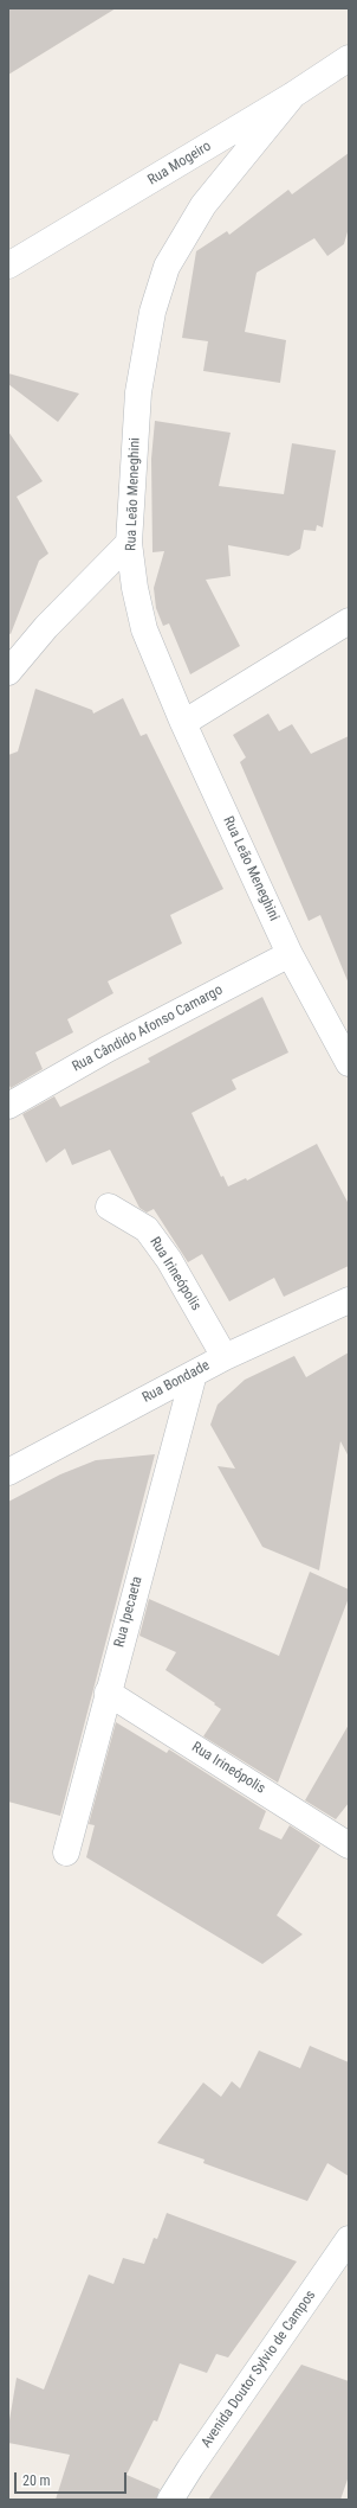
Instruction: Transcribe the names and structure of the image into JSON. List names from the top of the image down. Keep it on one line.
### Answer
{"streets":{"street":["Rua Mogeiro","Rua Leão Meneghini","Rua Cândido Afonso Camargo","Rua Irineópolis","Rua Bondade","Rua Ipecaeta","Avenida Doutor Sylvio de Campos"]},"crossings":[["Rua Mogeiro","Rua Leão Meneghini"],["Rua Leão Meneghini","Rua Cândido Afonso Camargo"],["Rua Irineópolis","Rua Bondade"],["Rua Irineópolis","Rua Ipecaeta"],["Rua Bondade","Rua Ipecaeta"]],"scale_bar":"20 m"}
